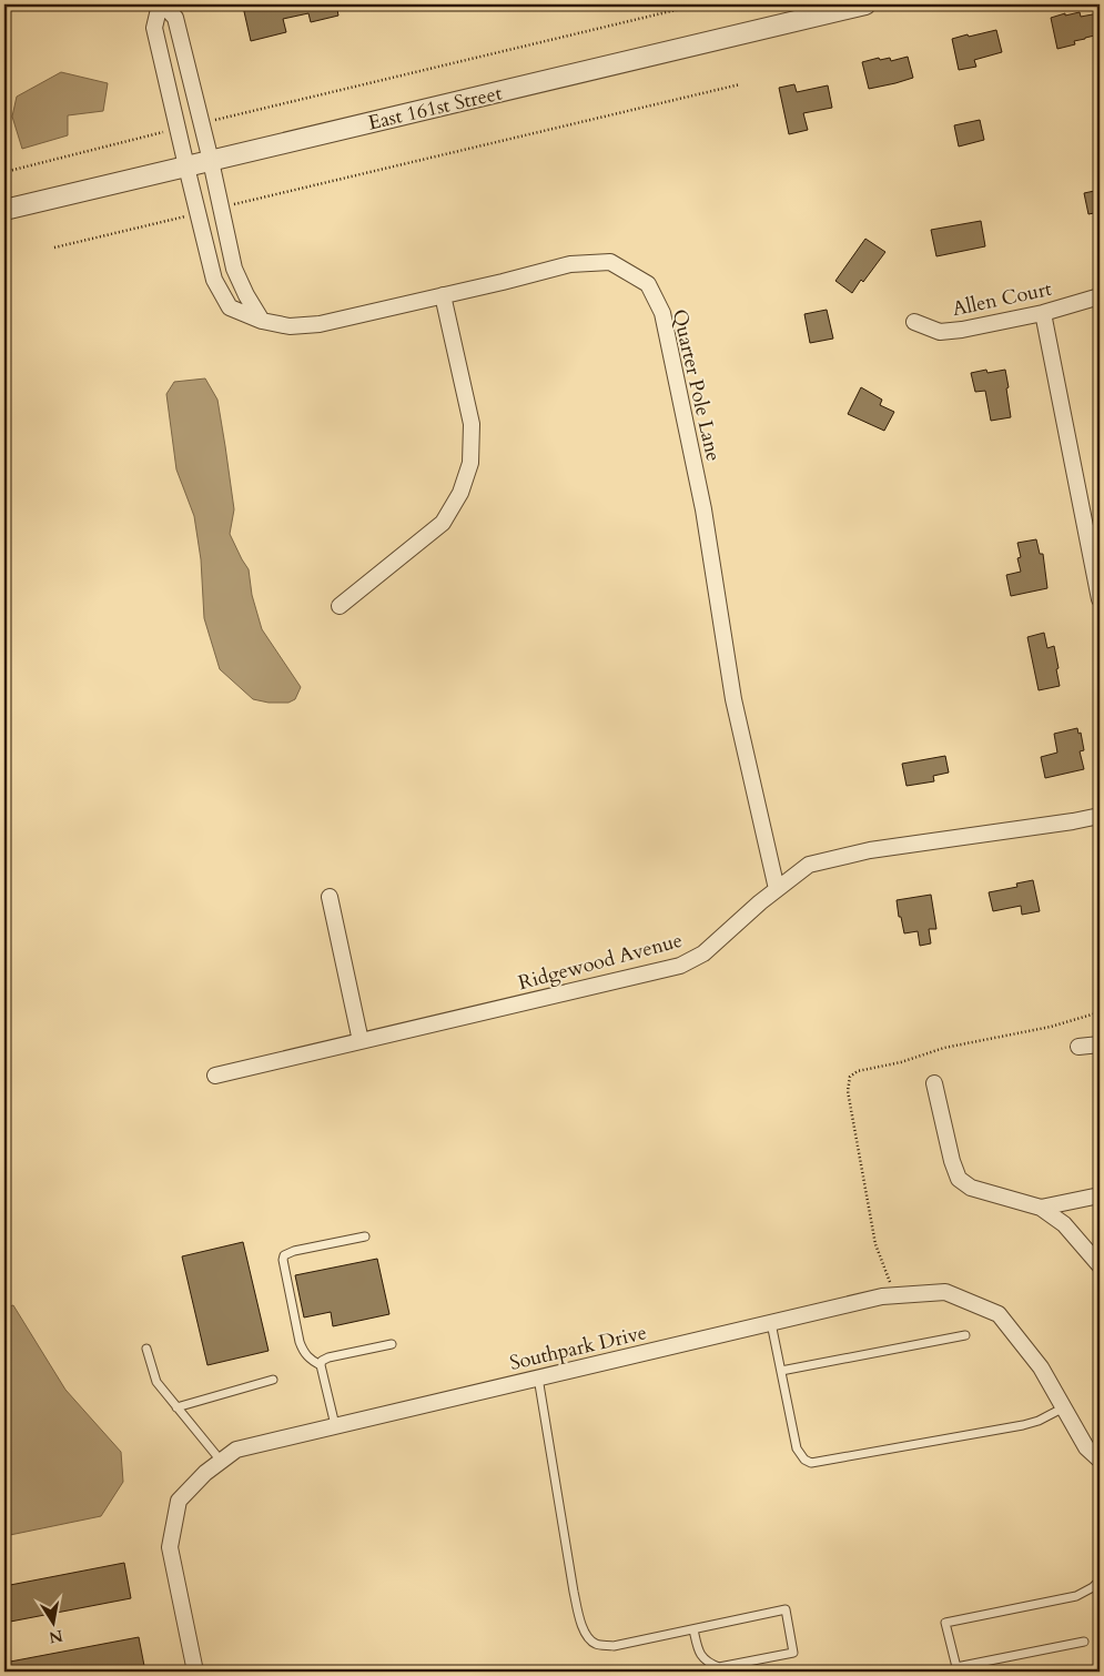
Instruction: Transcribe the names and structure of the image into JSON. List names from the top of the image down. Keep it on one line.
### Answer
{"streets":{"street":["East 161st Street","Allen Court","Quarter Pole Lane","Ridgewood Avenue","Southpark Drive"]},"crossings":[["East 161st Street","Quarter Pole Lane"],["Quarter Pole Lane","Ridgewood Avenue"]],"north":"bottom"}
